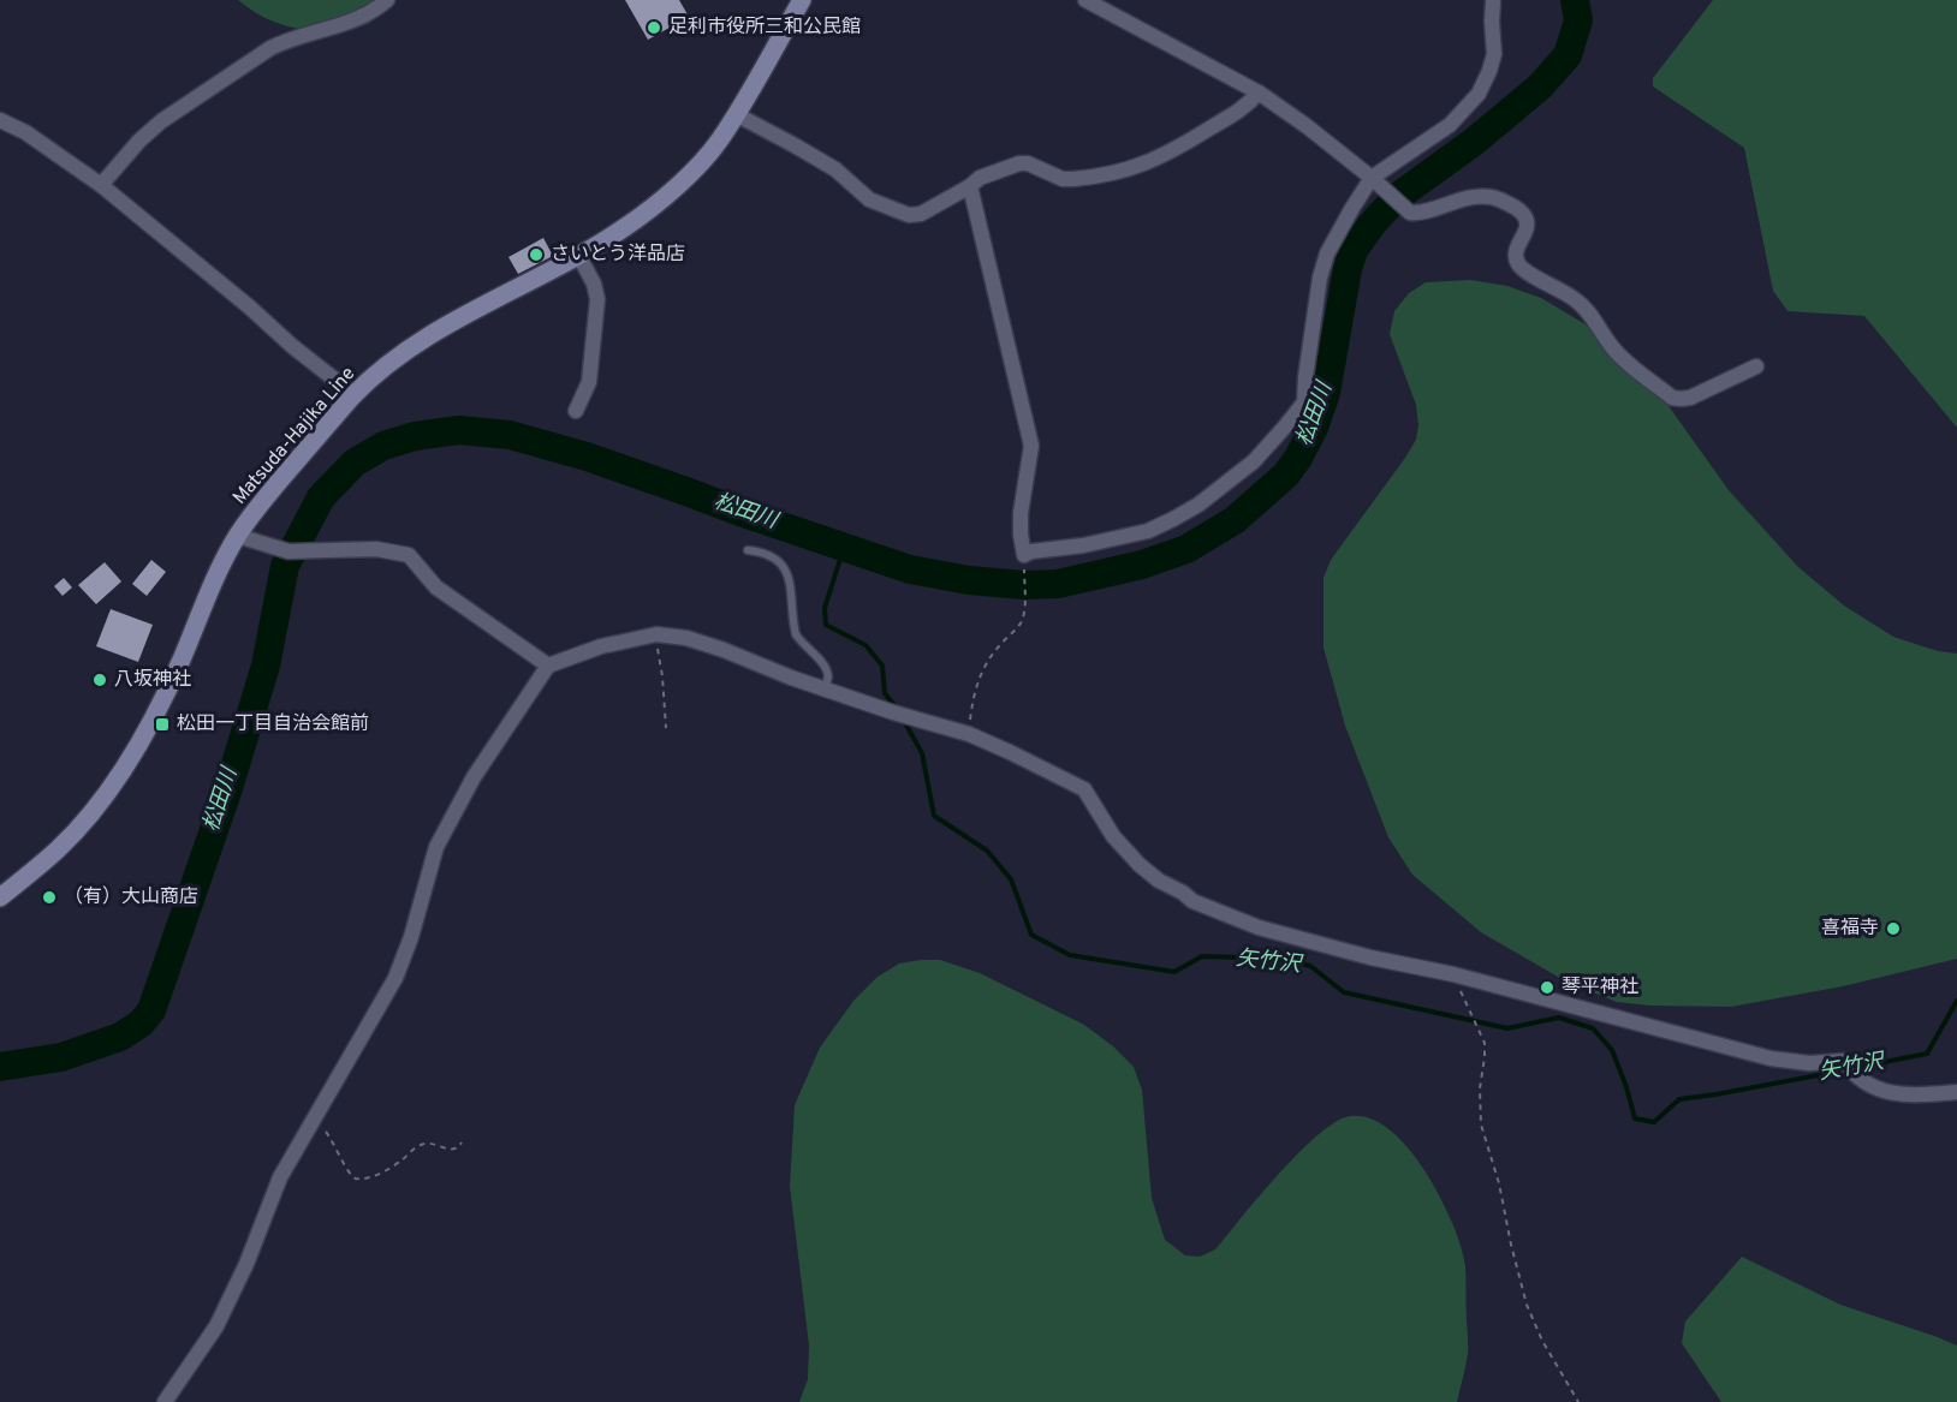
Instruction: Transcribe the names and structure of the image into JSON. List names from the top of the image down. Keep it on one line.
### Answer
{"streets":{"main road":["Matsuda-Hajika Line"]},"water":["松田川","矢竹沢"],"places":{"other":["足利市役所三和公民館","さいとう洋品店","八坂神社","（有）大山商店","喜福寺","琴平神社"],"transit":["松田一丁目自治会館前"]}}
